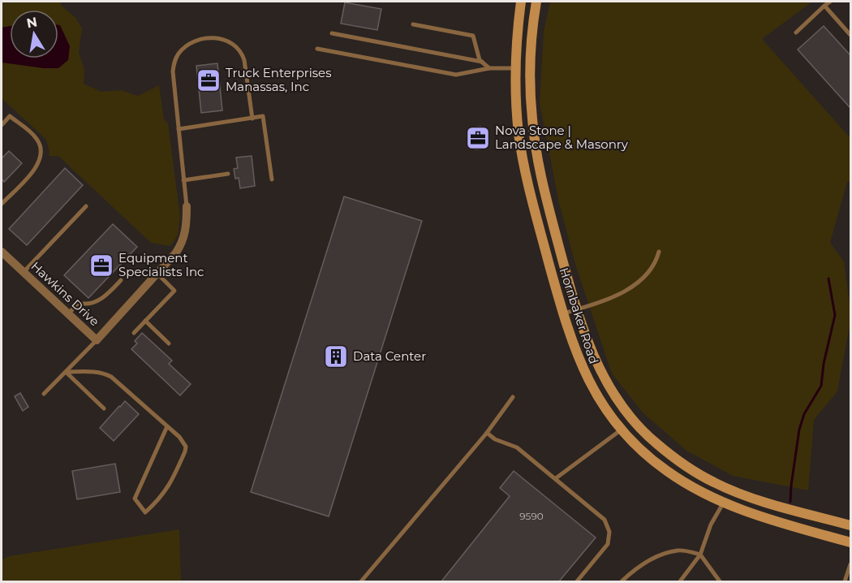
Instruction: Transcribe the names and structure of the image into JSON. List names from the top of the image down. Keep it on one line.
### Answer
{"streets":{"main road":["Hornbaker Road"],"street":["Hawkins Drive"]},"places":{"office":["Truck Enterprises Manassas, Inc","Nova Stone | Landscape & Masonry","Equipment Specialists Inc"],"building":["Data Center"]},"house_numbers":["9590"],"north":"top"}
